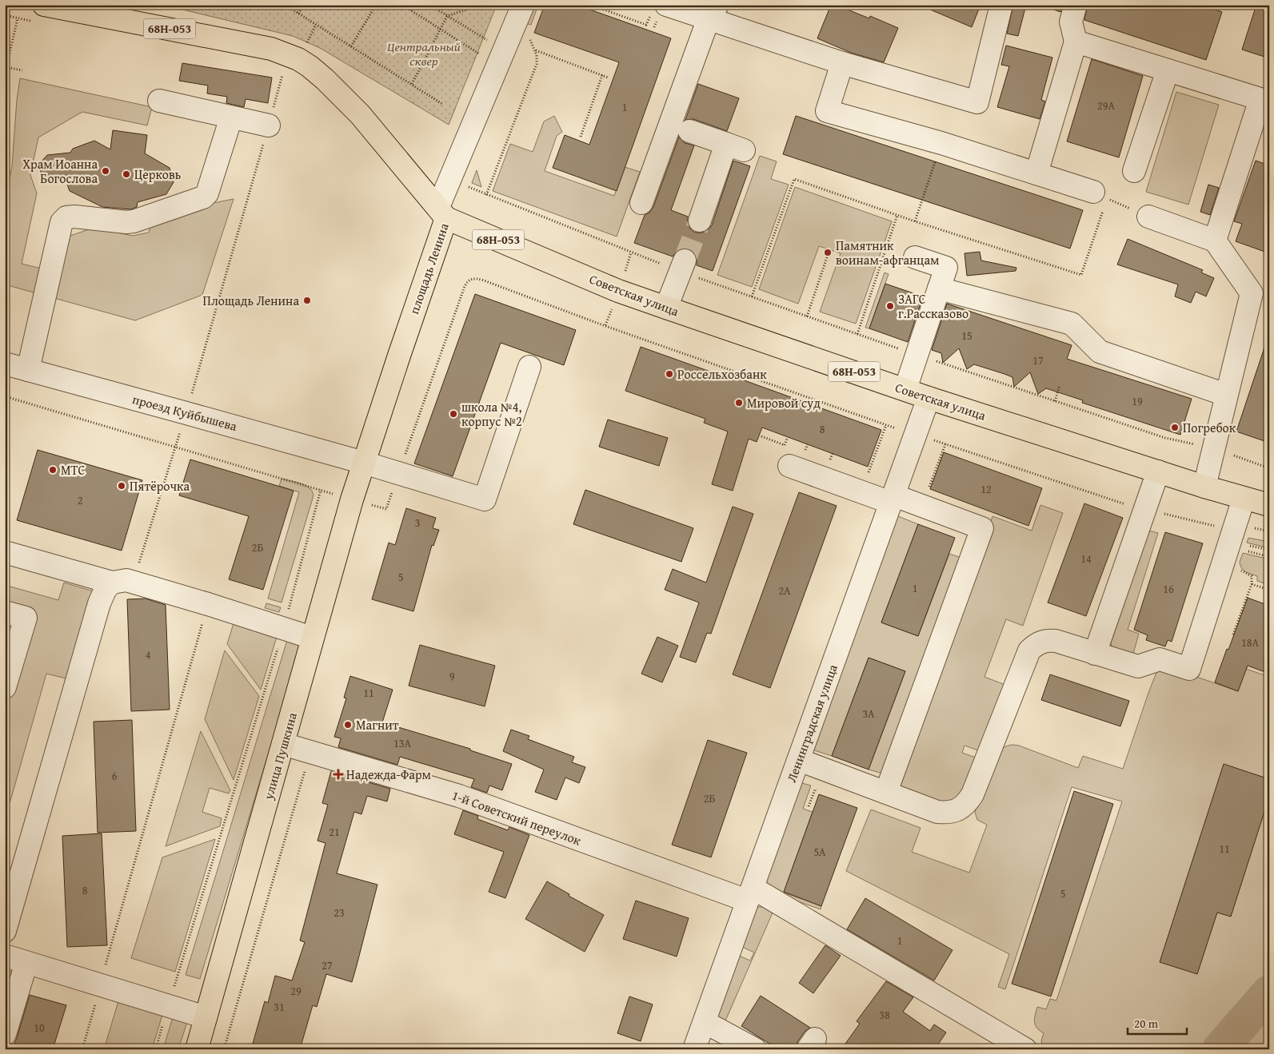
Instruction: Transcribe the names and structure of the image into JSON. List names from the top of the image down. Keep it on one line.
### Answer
{"streets":{"main road":["68Н-053","площадь Ленина","Советская улица","улица Пушкина"],"street":["проезд Куйбышева","Ленинградская улица","1-й Советский переулок"]},"crossings":[["68Н-053","площадь Ленина"],["площадь Ленина","Советская улица"],["площадь Ленина","проезд Куйбышева"],["площадь Ленина","улица Пушкина"],["Советская улица","Ленинградская улица"],["проезд Куйбышева","улица Пушкина"],["Ленинградская улица","1-й Советский переулок"],["улица Пушкина","1-й Советский переулок"]],"parks":["Центральный сквер"],"places":{"other":["Храм Иоанна Богослова","Церковь","Памятник воинам-афганцам","Площадь Ленина","ЗАГС г.Рассказово","Россельхозбанк","Мировой суд","школа №4, корпус №2","Погребок","МТС","Пятёрочка","Магнит"],"health":["Надежда-Фарм"]},"house_numbers":["29А","1","15","17","19","8","12","2","3","2Б","14","5","1","16","2А","18А","4","9","11","3А","13А","6","2Б","21","11","5А","8","5","23","1","27","29","31","38","10"],"scale_bar":"20 m"}
